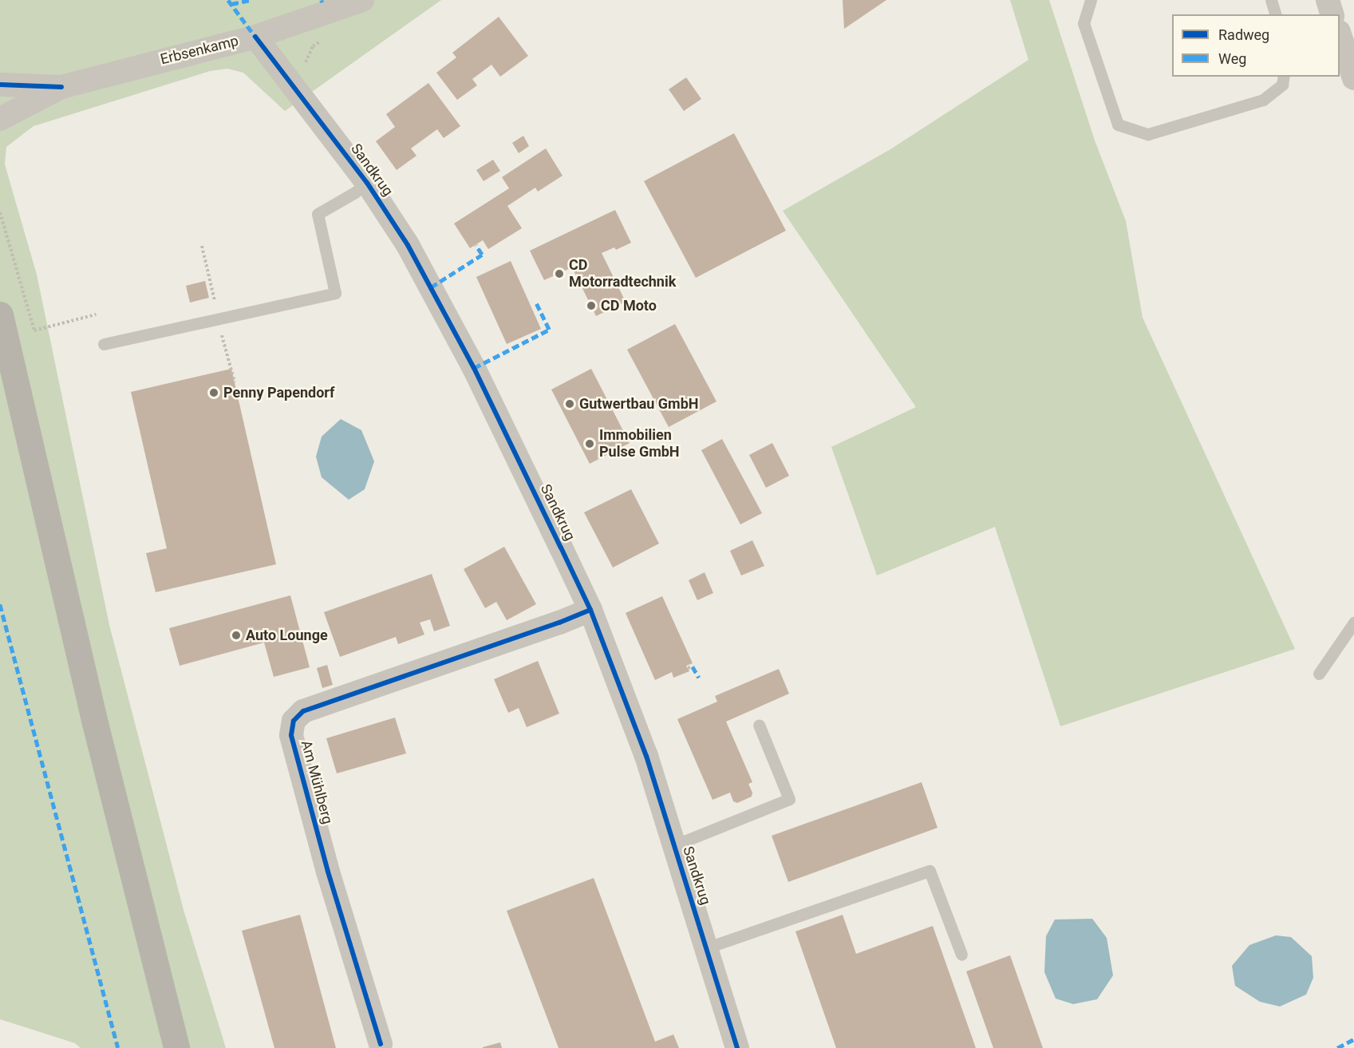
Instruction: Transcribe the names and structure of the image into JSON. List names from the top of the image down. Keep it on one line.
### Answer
{"streets":{"street":["Erbsenkamp","Sandkrug","Am Mühlberg"]},"crossings":[["Erbsenkamp","Sandkrug"],["Sandkrug","Am Mühlberg"]],"places":["CD Motorradtechnik","CD Moto","Penny Papendorf","Gutwertbau GmbH","Immobilien Pulse GmbH","Auto Lounge"],"legend":["Radweg","Weg"]}
